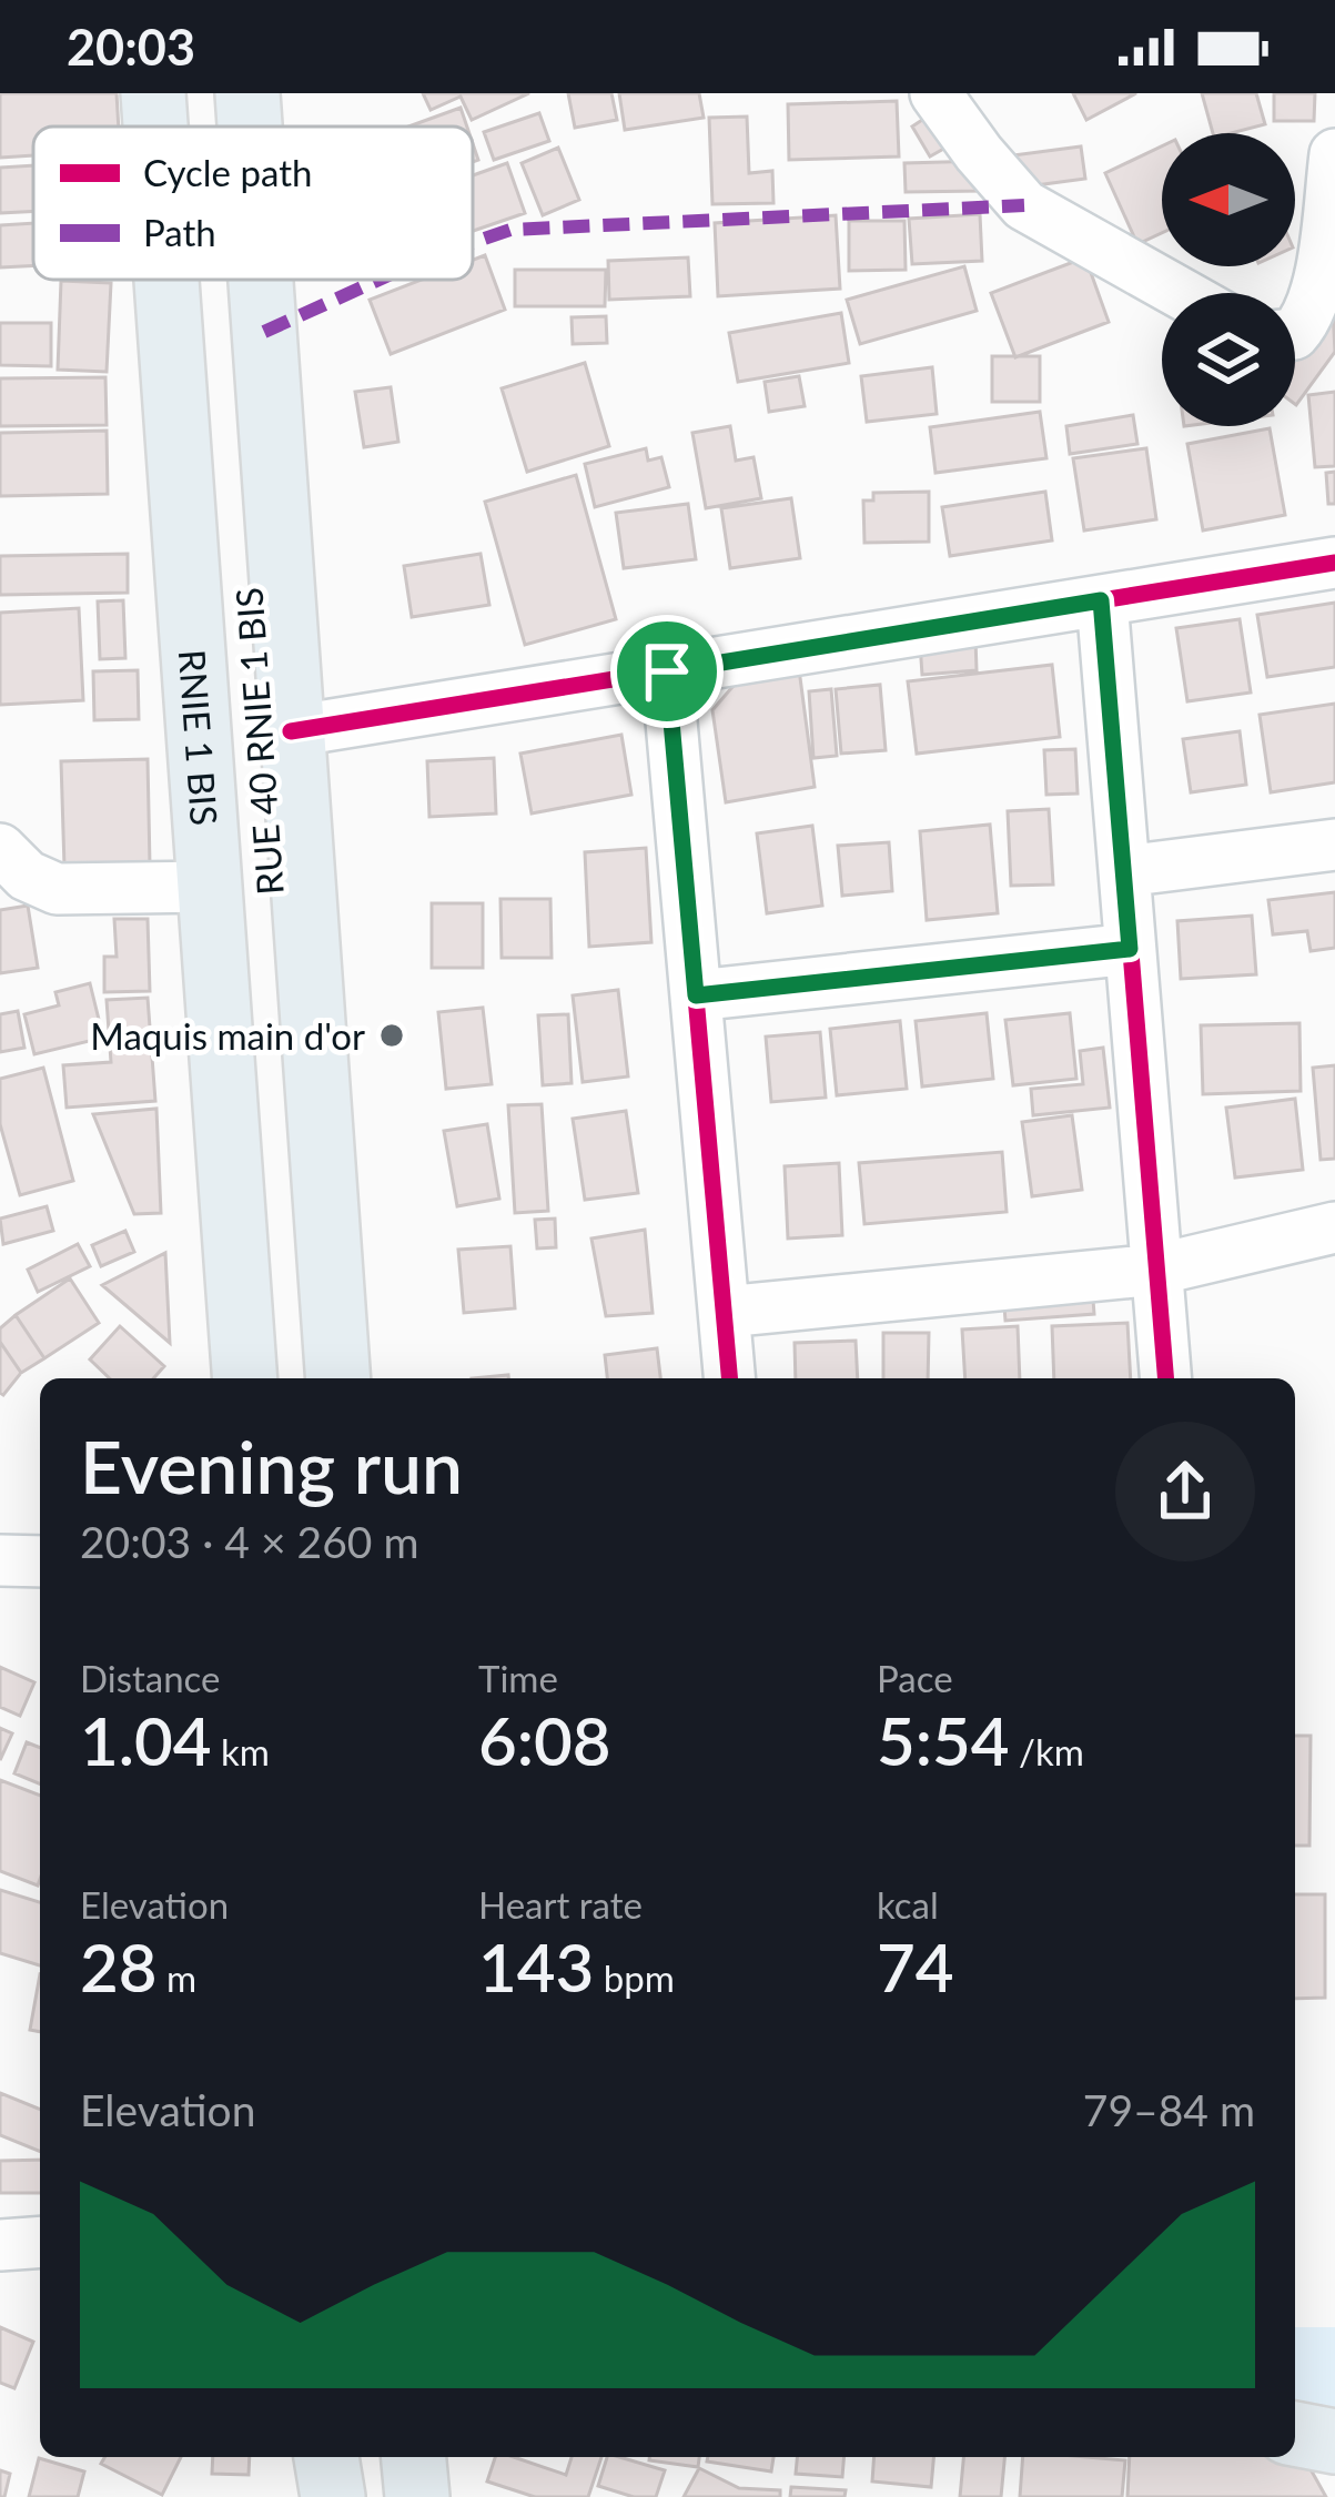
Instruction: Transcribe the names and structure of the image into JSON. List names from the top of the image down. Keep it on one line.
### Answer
{"streets":{"main road":["RNIE 1 BIS","RUE 40 RNIE 1 BIS"]},"places":["Maquis main d'or"],"legend":["Cycle path","Path"],"north":"left","page":{"status":"20:03","heading":["Evening run","20:03 · 4 × 260 m"],"stats":[["Distance","1.04 km"],["Time","6:08"],["Pace","5:54 /km"],["Elevation","28 m"],["Heart rate","143 bpm"],["kcal","74"]],"chart":["Elevation","79–84 m"]}}
